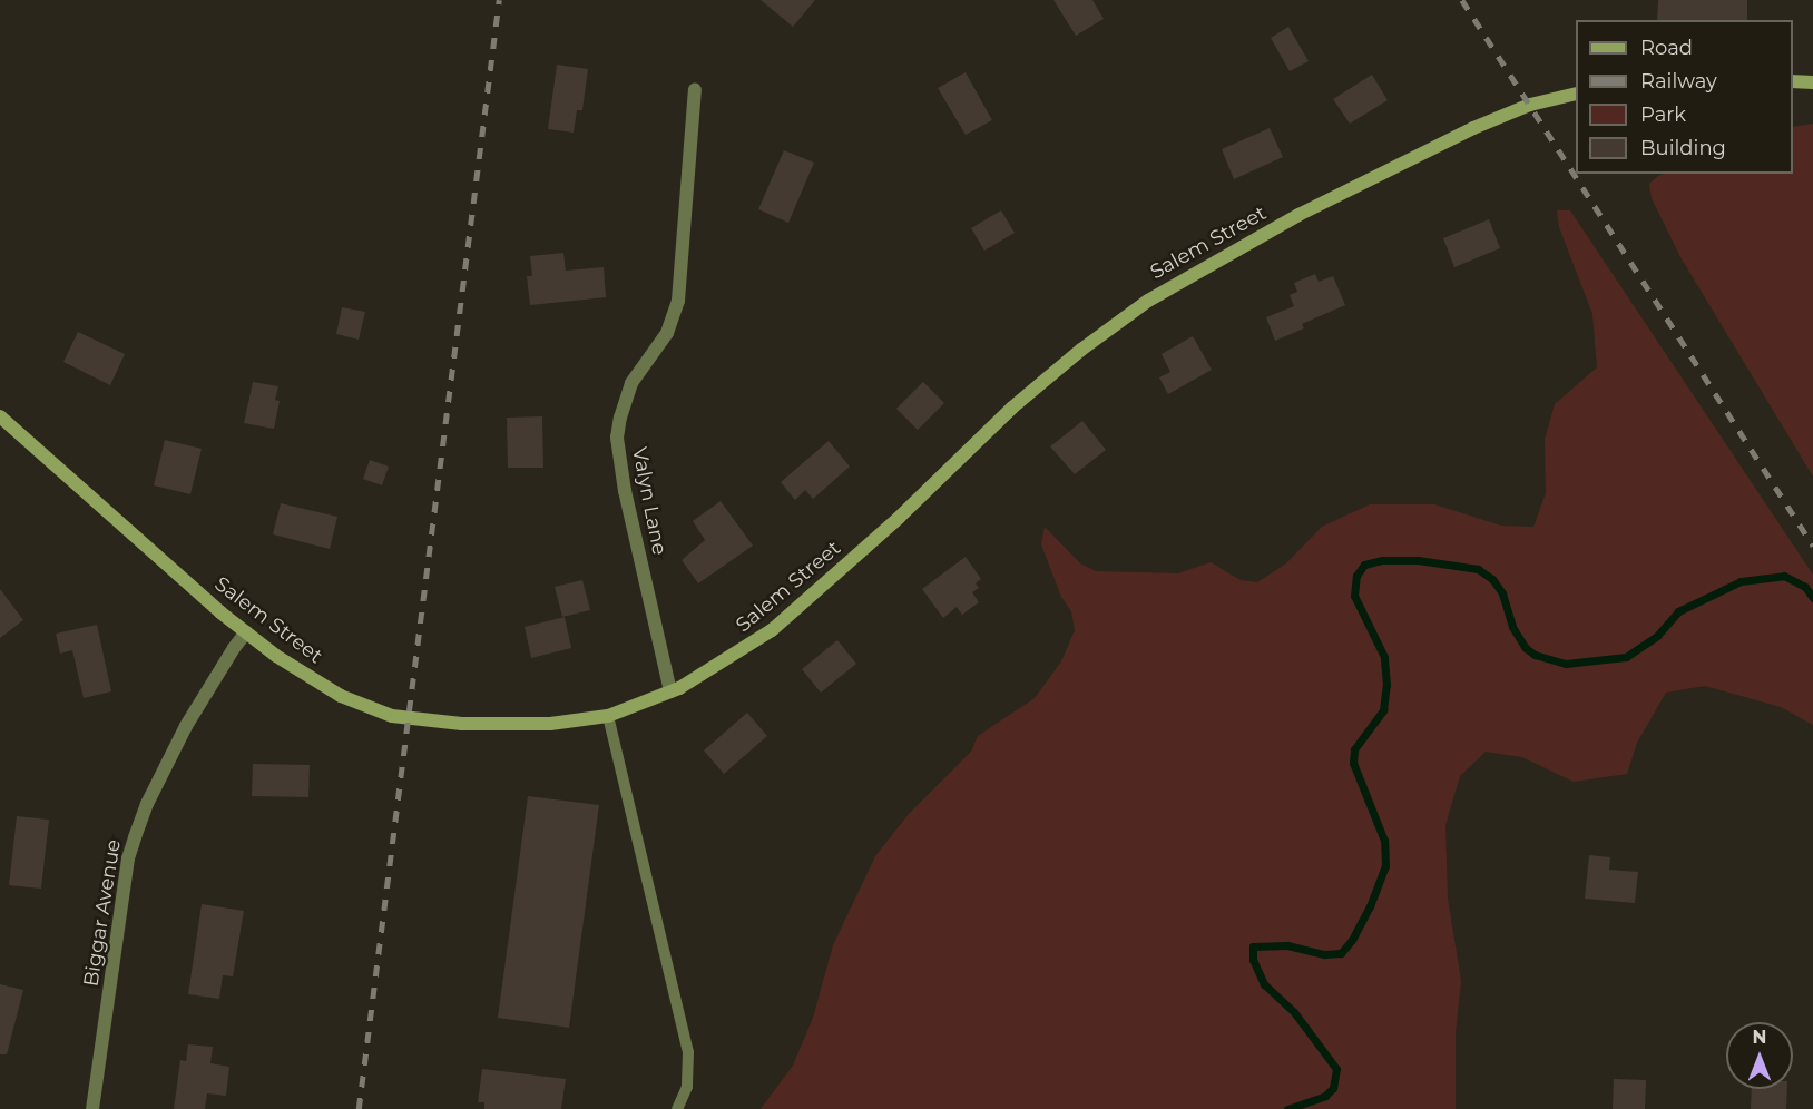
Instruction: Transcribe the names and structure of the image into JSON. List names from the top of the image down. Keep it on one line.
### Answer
{"streets":{"street":["Salem Street","Valyn Lane","Biggar Avenue"]},"crossings":[["Salem Street","Valyn Lane"],["Salem Street","Biggar Avenue"]],"legend":["Road","Railway","Park","Building"],"north":"top"}
